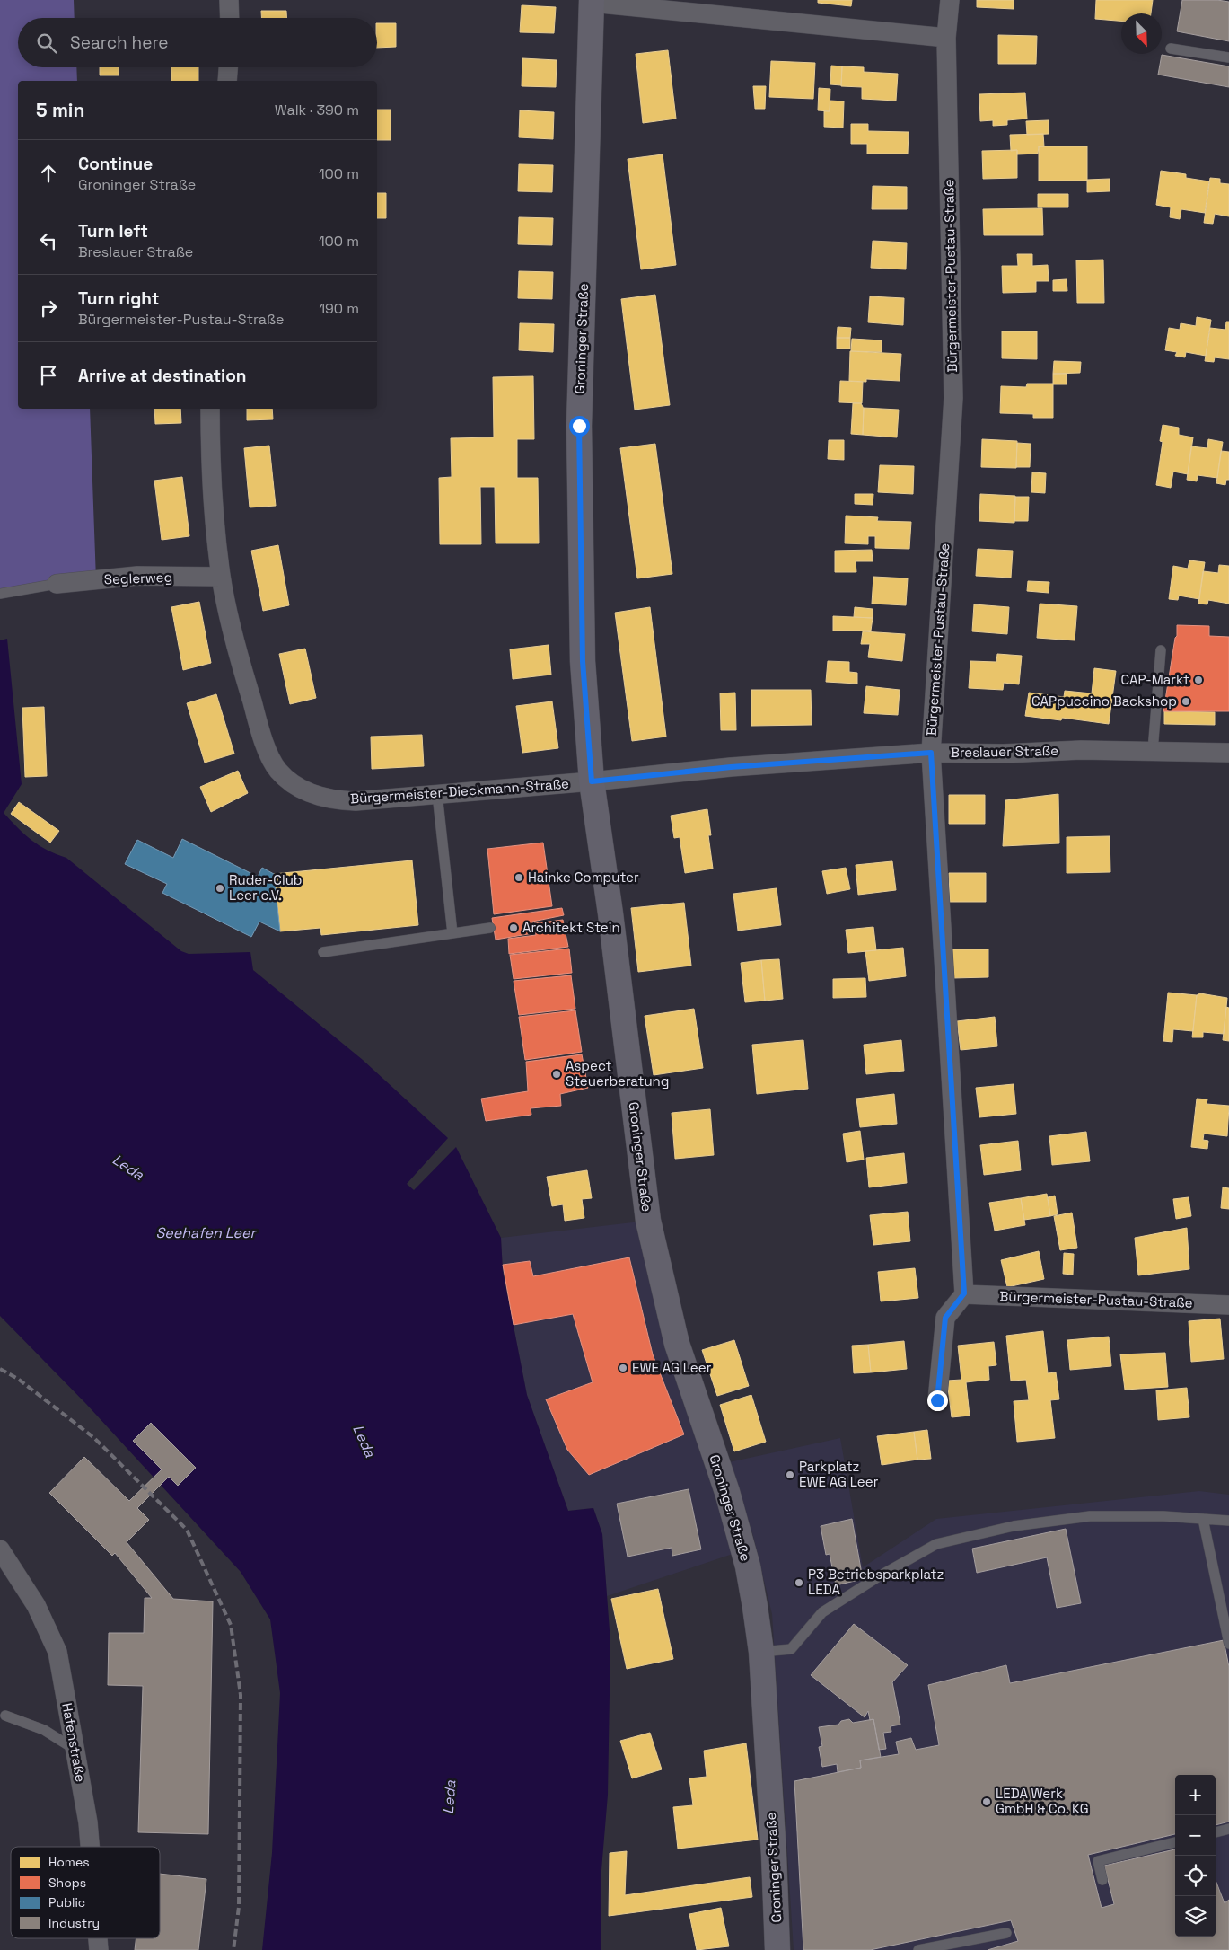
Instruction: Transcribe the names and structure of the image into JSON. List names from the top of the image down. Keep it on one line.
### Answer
{"streets":{"street":["Bürgermeister-Pustau-Straße","Groninger Straße","Seglerweg","Breslauer Straße","Bürgermeister-Dieckmann-Straße","Hafenstraße"]},"crossings":[["Bürgermeister-Pustau-Straße","Breslauer Straße"],["Groninger Straße","Breslauer Straße"],["Groninger Straße","Bürgermeister-Dieckmann-Straße"],["Seglerweg","Bürgermeister-Dieckmann-Straße"],["Breslauer Straße","Bürgermeister-Dieckmann-Straße"]],"water":["Leda","Seehafen Leer"],"places":["CAP-Markt","CAPpuccino Backshop","Hainke Computer","Ruder-Club Leer e.V.","Architekt Stein","Aspect Steuerberatung","EWE AG Leer","Parkplatz EWE AG Leer","P3 Betriebsparkplatz LEDA","LEDA Werk GmbH & Co. KG"],"legend":["Homes","Shops","Public","Industry"],"north":"bottom right","page":{"search":"Search here","heading":["5 min","Walk · 390 m"],"list":[["Continue","Groninger Straße","100 m"],["Turn left","Breslauer Straße","100 m"],["Turn right","Bürgermeister-Pustau-Straße","190 m"],"Arrive at destination"],"map_buttons":["+","−"]}}
